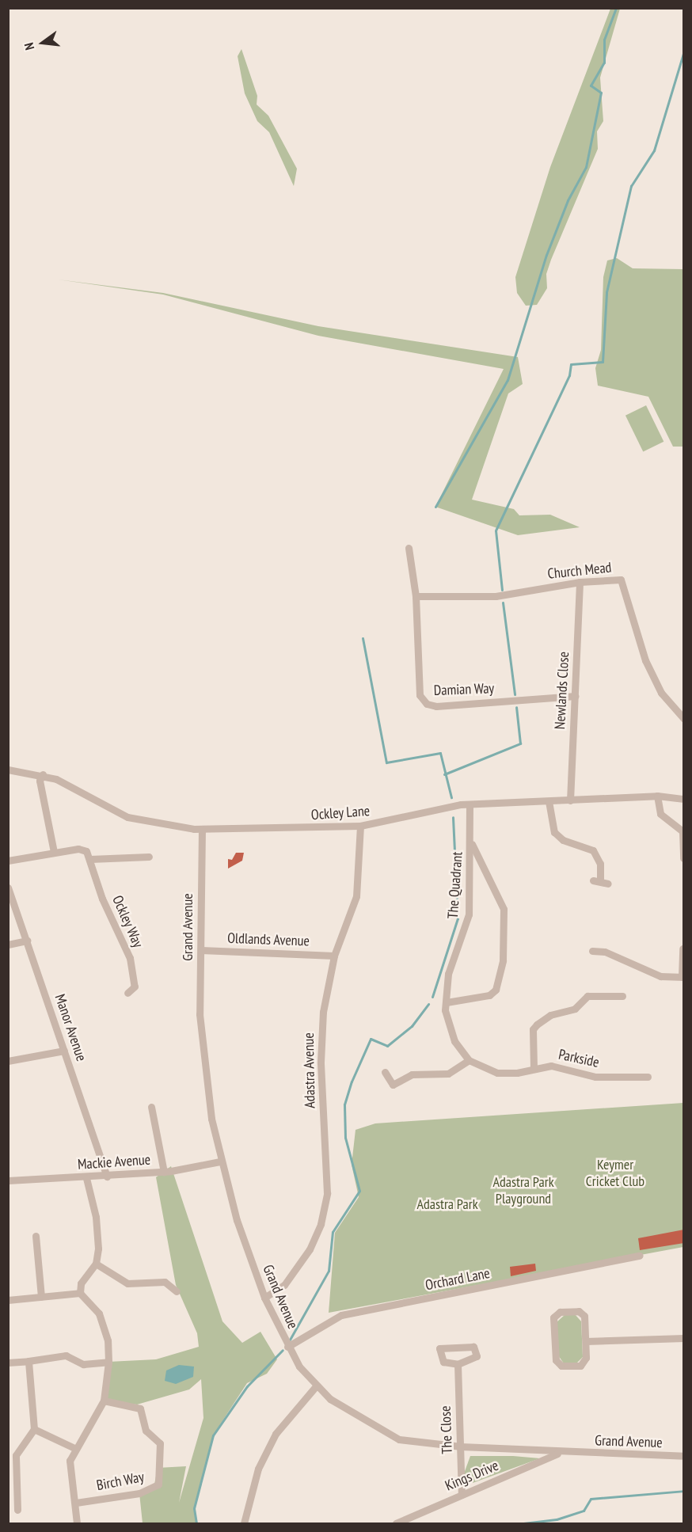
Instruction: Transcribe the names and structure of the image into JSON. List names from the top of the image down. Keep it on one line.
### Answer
{"streets":{"street":["Church Mead","Damian Way","Newlands Close","Ockley Lane","The Quadrant","Ockley Way","Grand Avenue","Oldlands Avenue","Manor Avenue","Parkside","Adastra Avenue","Mackie Avenue","Orchard Lane","The Close","Kings Drive","Birch Way"]},"crossings":[["Church Mead","Damian Way"],["Church Mead","Newlands Close"],["Damian Way","Newlands Close"],["Newlands Close","Ockley Lane"],["Ockley Lane","The Quadrant"],["Ockley Lane","Grand Avenue"],["Ockley Lane","Adastra Avenue"],["Grand Avenue","Oldlands Avenue"],["Grand Avenue","Adastra Avenue"],["Grand Avenue","Mackie Avenue"],["Grand Avenue","Orchard Lane"],["Grand Avenue","The Close"],["Grand Avenue","Kings Drive"],["Oldlands Avenue","Adastra Avenue"],["Manor Avenue","Mackie Avenue"],["The Close","Kings Drive"]],"parks":["Keymer Cricket Club","Adastra Park Playground","Adastra Park"],"north":"left"}
